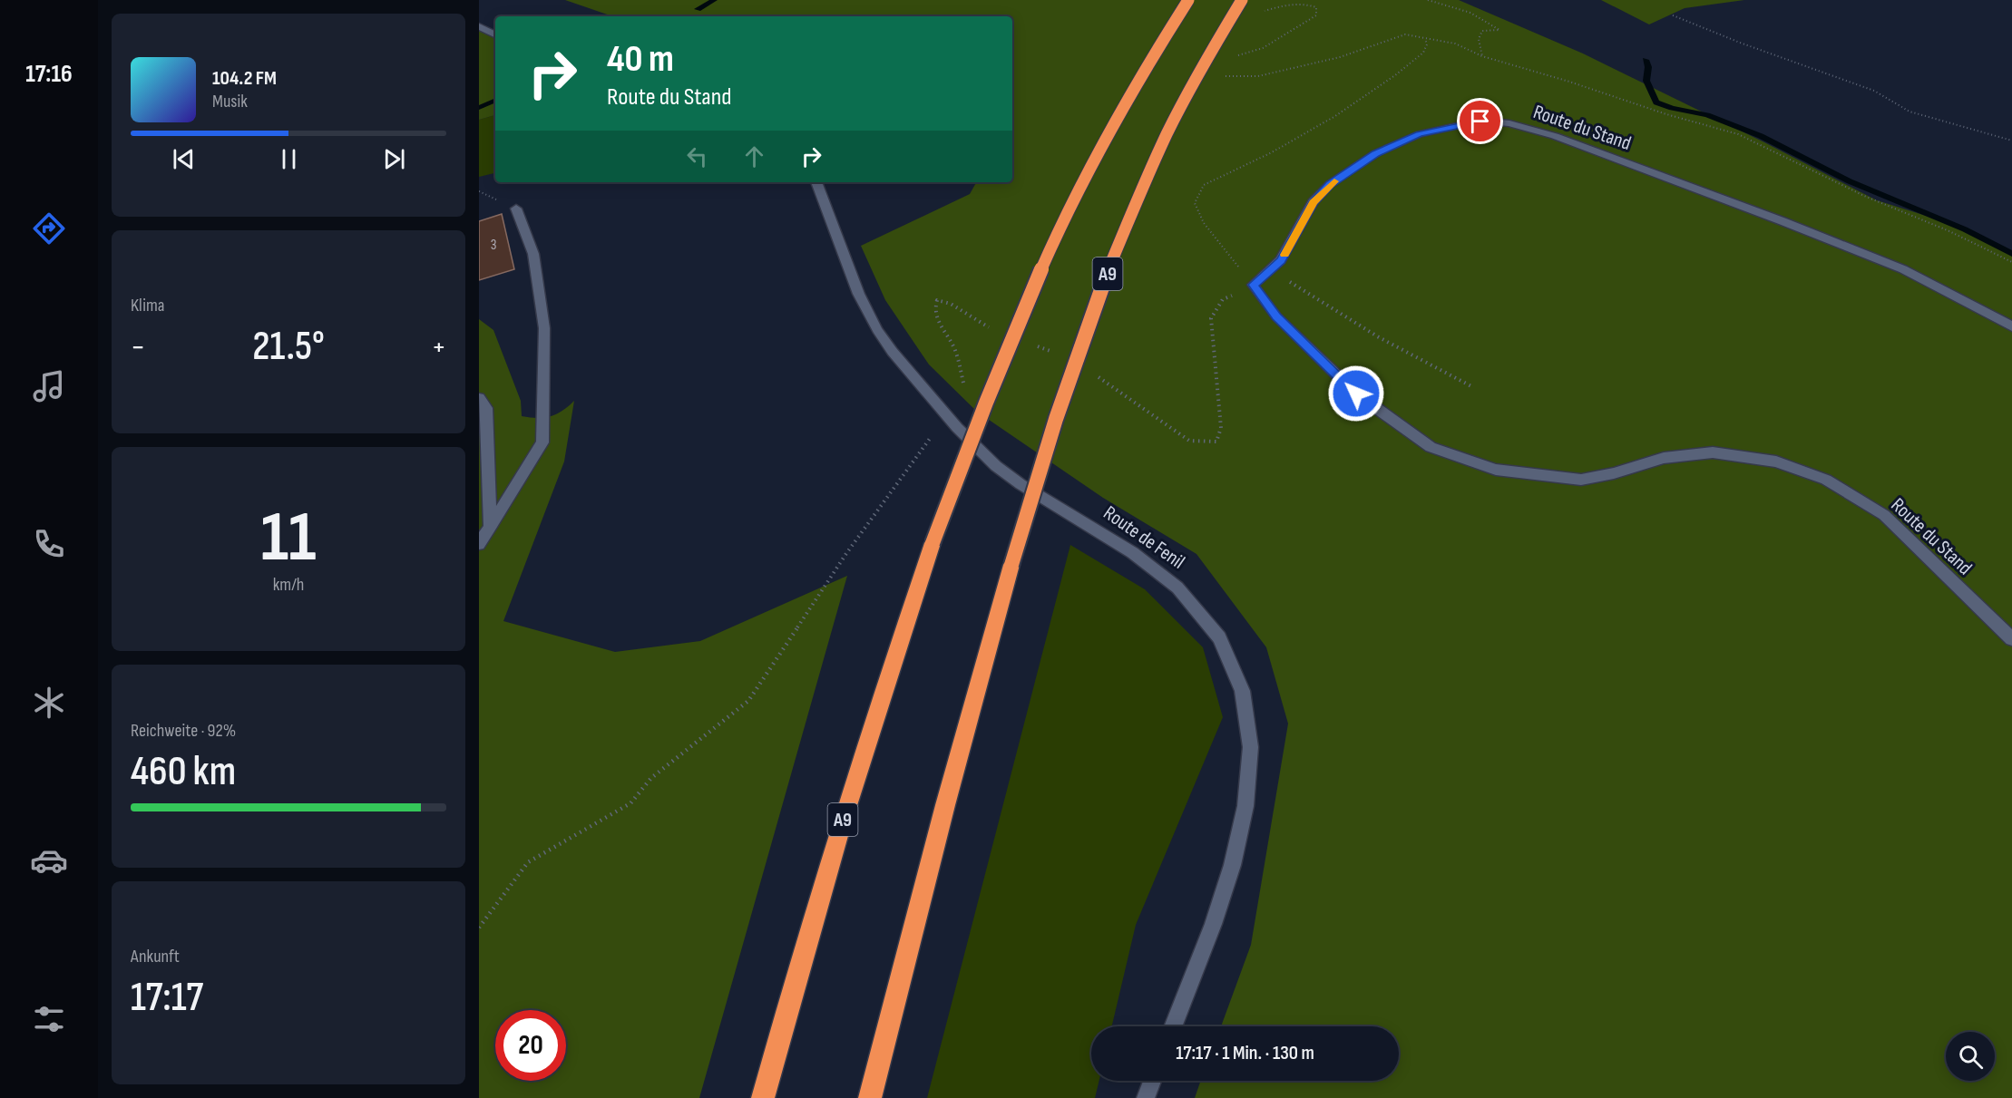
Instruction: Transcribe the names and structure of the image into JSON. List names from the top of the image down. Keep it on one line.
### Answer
{"streets":{"highway":["A9"],"street":["Route du Stand","Route de Fenil"]},"house_numbers":["3"],"page":{"tabs":"17:16","turn":["40 m","Route du Stand"],"song":["104.2 FM","Musik"],"tile":["Klima",["11","km/h"],["Reichweite · 92%","460 km"],["Ankunft","17:17"]],"heat":["−","21.5°","+"],"limit":"20","trip":"17:17 · 1 Min. · 130 m"}}
